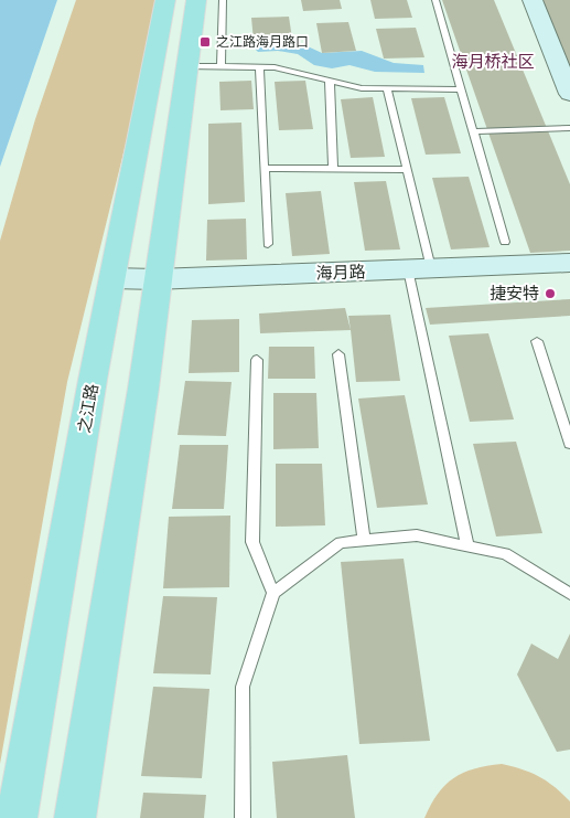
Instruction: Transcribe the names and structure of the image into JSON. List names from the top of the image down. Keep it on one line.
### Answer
{"streets":{"main road":["之江路"],"street":["海月路"]},"crossings":[["海月路","之江路"]],"districts":["海月桥社区"],"places":{"transit":["之江路海月路口"],"other":["捷安特"]}}
